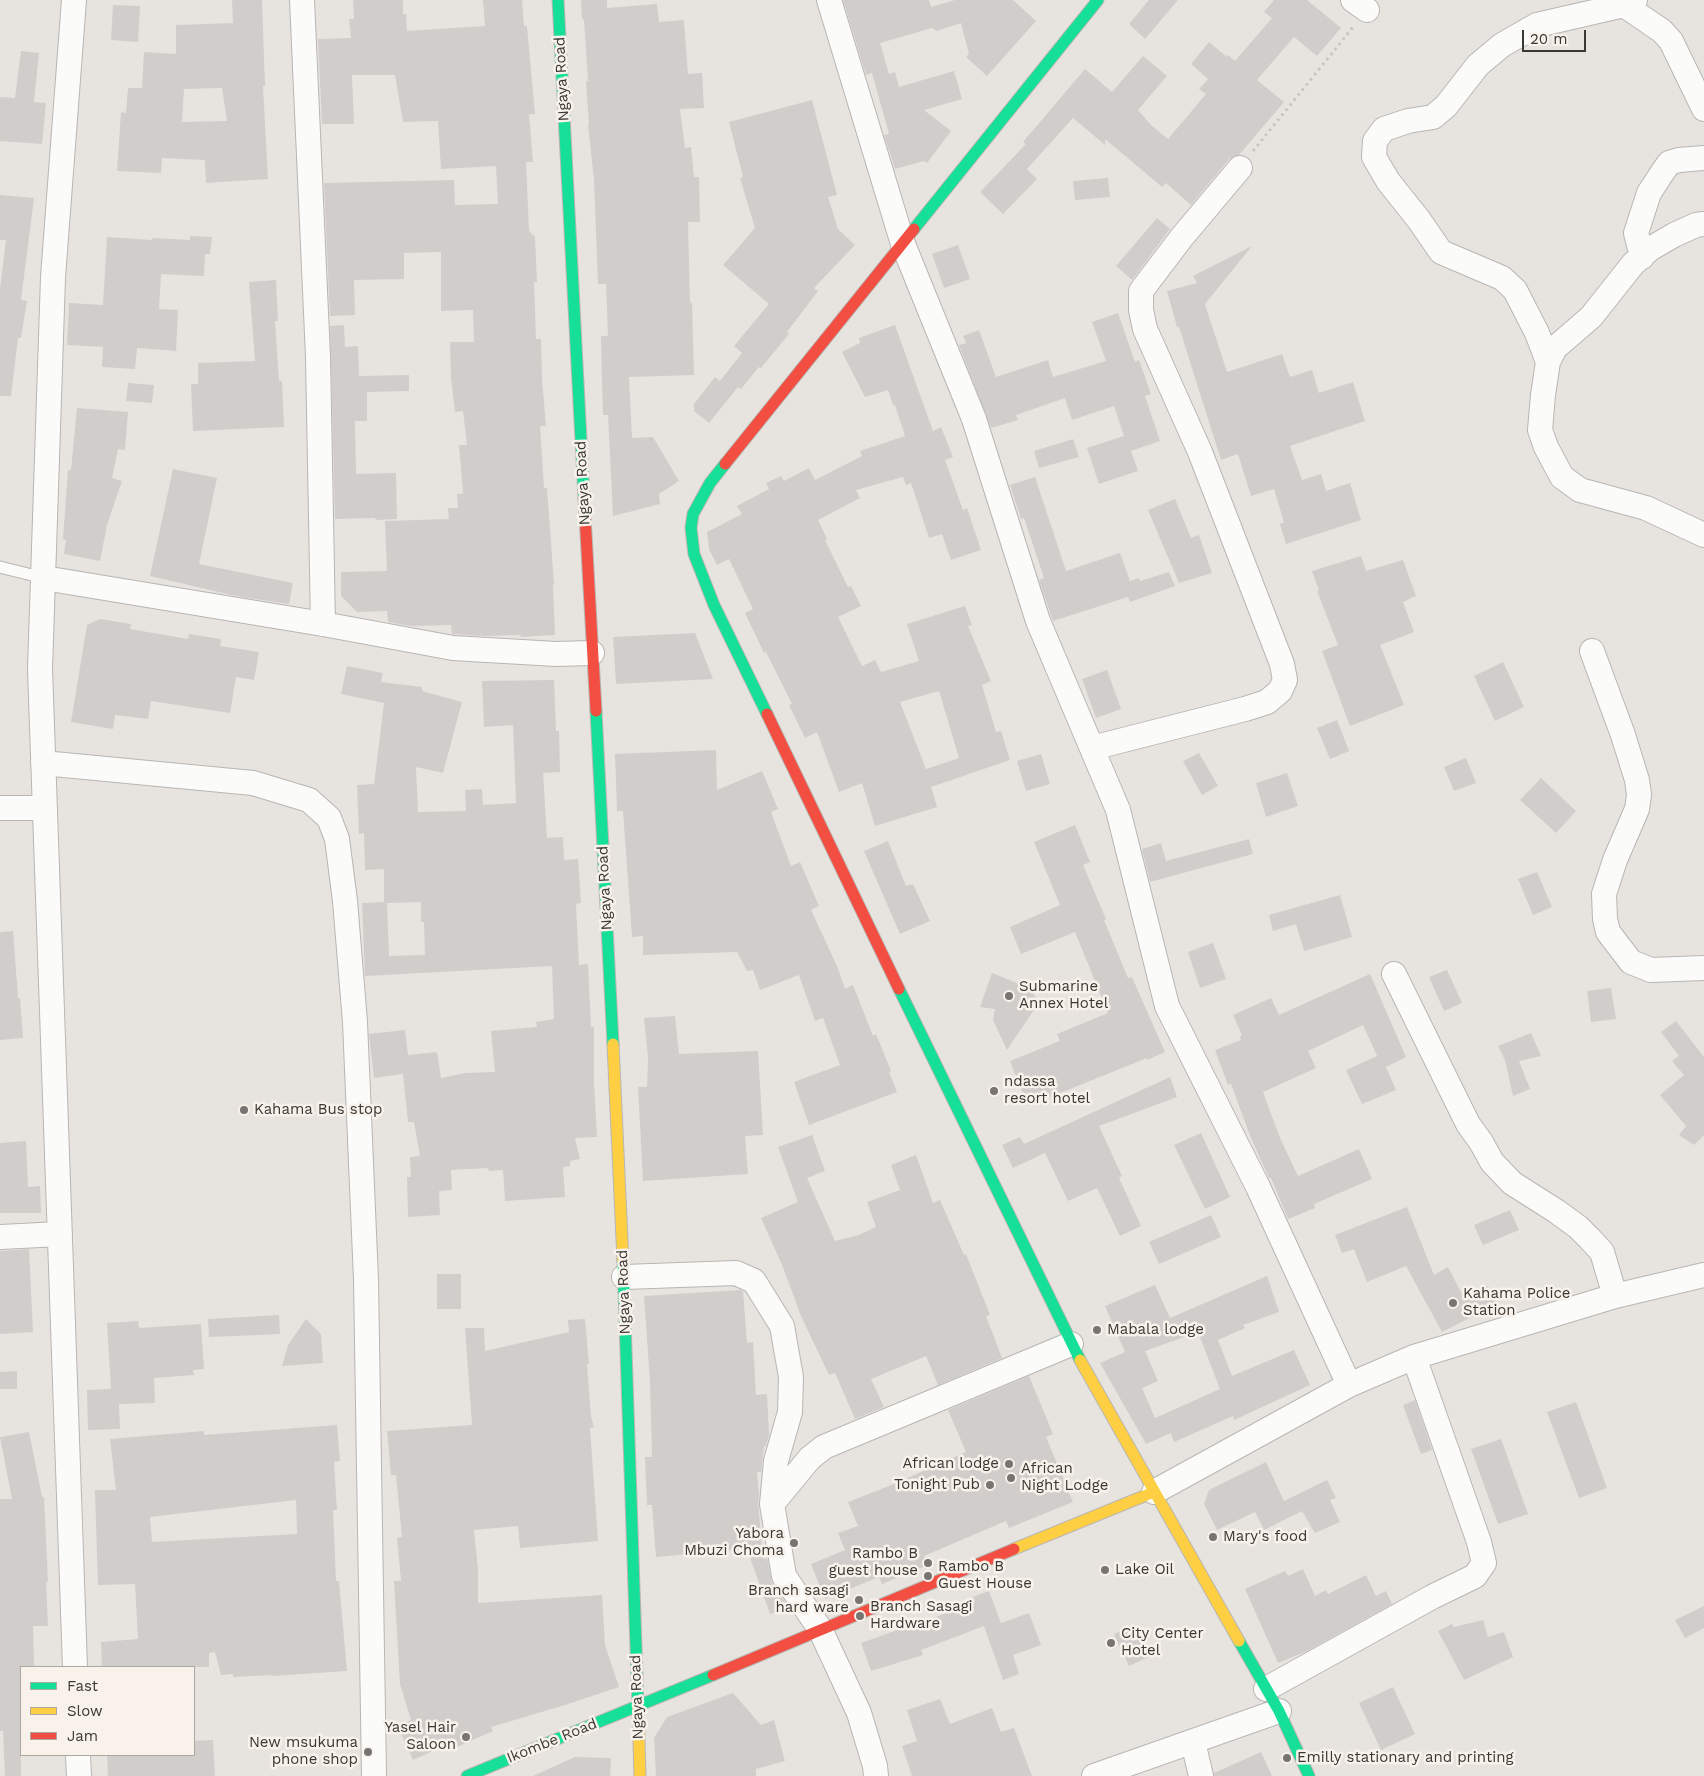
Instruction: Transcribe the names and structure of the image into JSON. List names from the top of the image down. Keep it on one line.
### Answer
{"streets":{"street":["Ngaya Road","Ikombe Road"]},"crossings":[["Ngaya Road","Ikombe Road"]],"places":["Submarine Annex Hotel","ndassa resort hotel","Kahama Bus stop","Kahama Police Station","Mabala lodge","African lodge","African Night Lodge","Tonight Pub","Mary's food","Yabora Mbuzi Choma","Rambo B guest house","Lake Oil","Rambo B Guest House","Branch sasagi hard ware","Branch Sasagi Hardware","City Center Hotel","Yasel Hair Saloon","New msukuma phone shop","Emilly stationary and printing"],"legend":["Fast","Slow","Jam"],"scale_bar":"20 m"}
